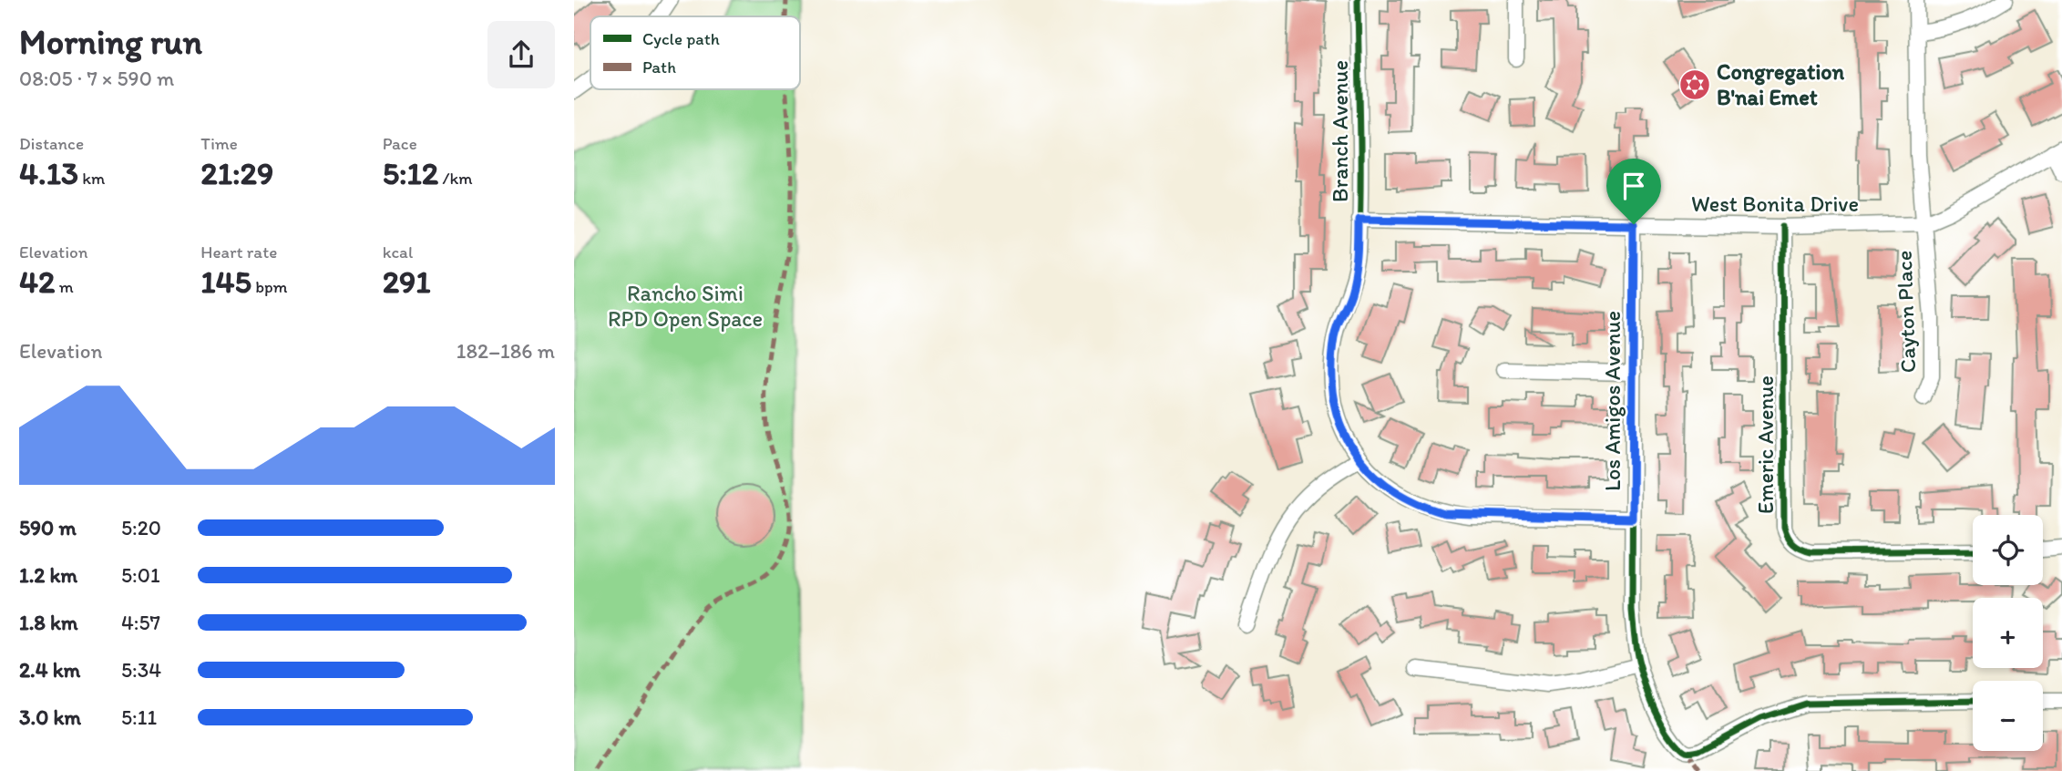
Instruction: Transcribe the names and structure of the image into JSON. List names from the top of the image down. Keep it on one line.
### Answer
{"streets":{"street":["Branch Avenue","West Bonita Drive","Cayton Place","Los Amigos Avenue","Emeric Avenue"]},"crossings":[["Branch Avenue","West Bonita Drive"],["Branch Avenue","Los Amigos Avenue"],["West Bonita Drive","Cayton Place"],["West Bonita Drive","Los Amigos Avenue"],["West Bonita Drive","Emeric Avenue"]],"parks":["Rancho Simi RPD Open Space"],"places":{"synagogue":["Congregation B'nai Emet"]},"legend":["Cycle path","Path"],"page":{"heading":["Morning run","08:05 · 7 × 590 m"],"stats":[["Distance","4.13 km"],["Time","21:29"],["Pace","5:12 /km"],["Elevation","42 m"],["Heart rate","145 bpm"],["kcal","291"]],"chart":["Elevation","182–186 m"],"list":[{"name":"590 m","note":"5:20"},{"name":"1.2 km","note":"5:01"},{"name":"1.8 km","note":"4:57"},{"name":"2.4 km","note":"5:34"},{"name":"3.0 km","note":"5:11"}],"map_buttons":["+","−"]}}
